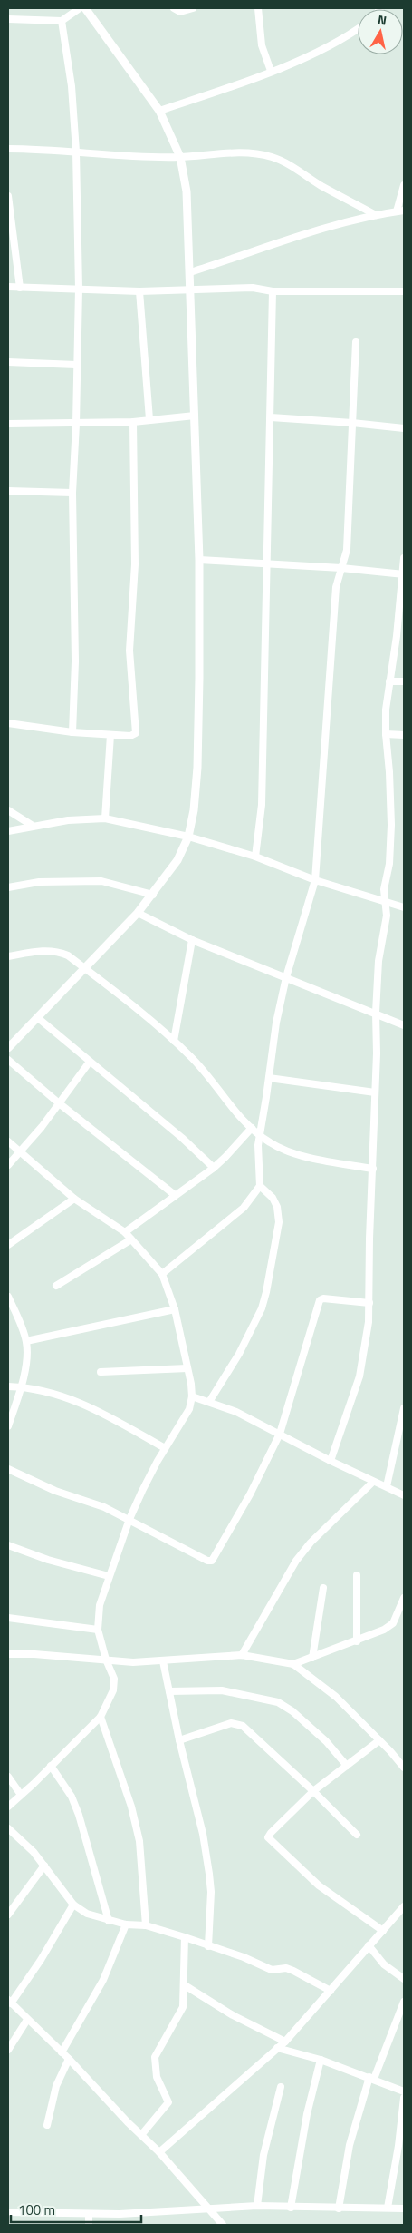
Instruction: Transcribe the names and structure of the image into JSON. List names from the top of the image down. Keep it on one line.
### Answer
{"scale_bar":"100 m","north":"top"}
